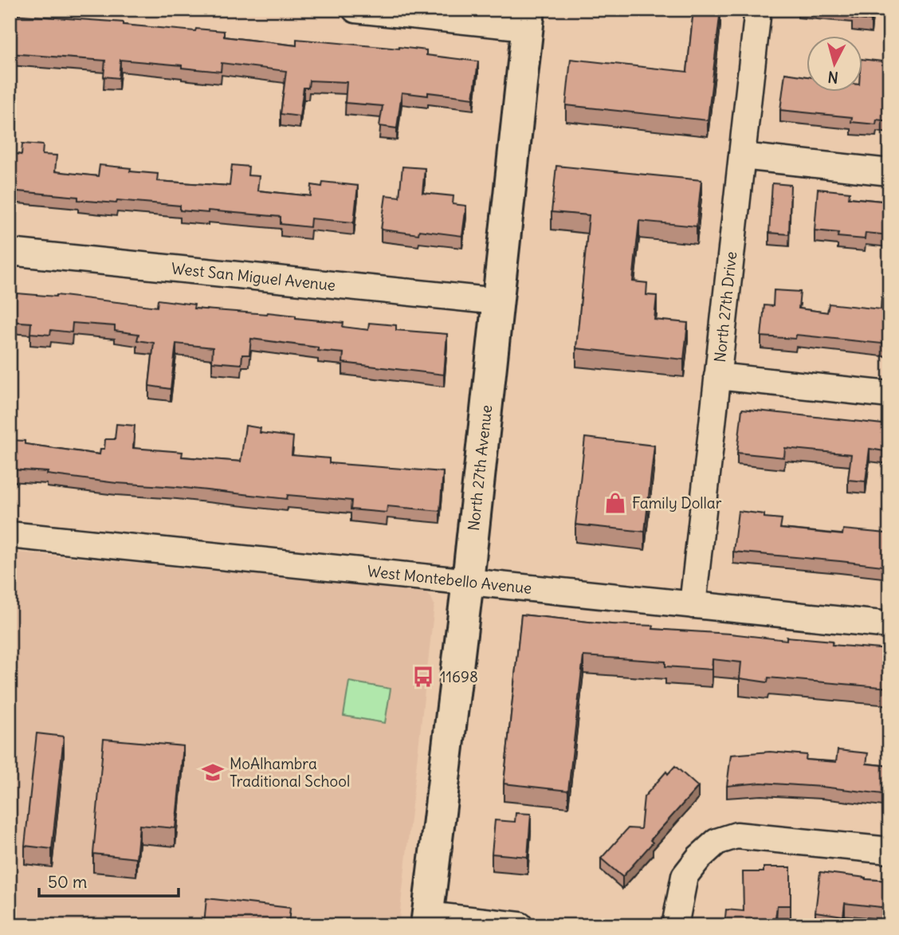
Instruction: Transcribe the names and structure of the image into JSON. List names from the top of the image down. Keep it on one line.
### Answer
{"streets":{"main road":["North 27th Avenue"],"street":["West San Miguel Avenue","North 27th Drive","West Montebello Avenue"]},"crossings":[["West San Miguel Avenue","North 27th Avenue"],["North 27th Drive","West Montebello Avenue"],["North 27th Avenue","West Montebello Avenue"]],"places":{"shop":["Family Dollar"],"bus stop":["11698"],"school or university":["MoAlhambra Traditional School"]},"scale_bar":"50 m","north":"bottom"}
